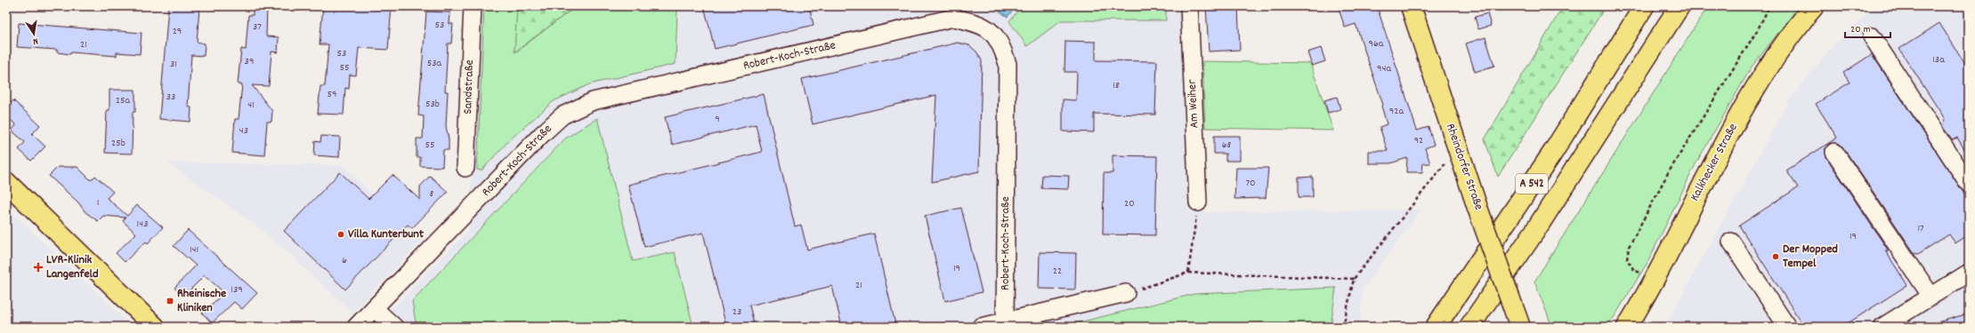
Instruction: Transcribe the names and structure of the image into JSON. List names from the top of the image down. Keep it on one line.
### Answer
{"streets":{"main road":["Kalkhecker Straße","Rheindorfer Straße","A 542"],"street":["Robert-Koch-Straße","Sandstraße","Am Weiher"]},"places":{"other":["Villa Kunterbunt","Der Mopped Tempel"],"health":["LVR-Klinik Langenfeld"],"transit":["Rheinische Kliniken"]},"house_numbers":["53","37","29","96a","21","53","13a","39","53a","31","55","94a","18","59","33","25a","53b","41","92a","9","43","92","25b","55","68","70","8","1","20","143","17","19","141","6","19","22","21","139","23"],"scale_bar":"20 m","north":"bottom"}
